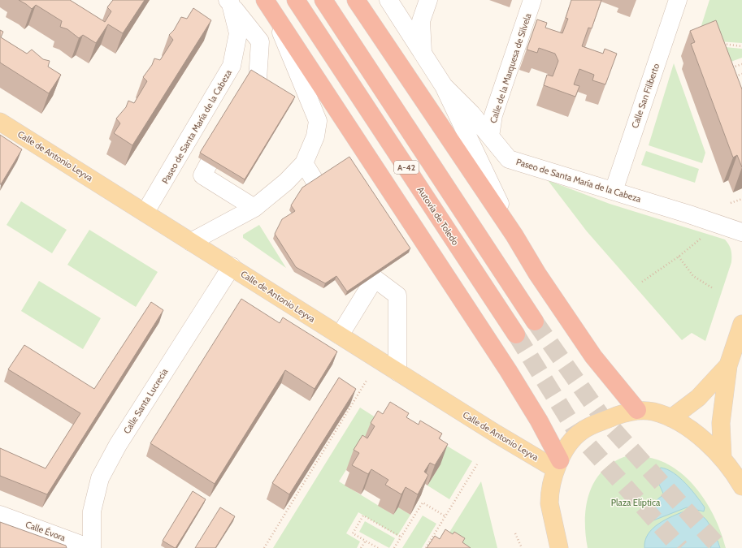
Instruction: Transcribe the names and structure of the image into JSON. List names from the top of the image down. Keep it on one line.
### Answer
{"streets":{"highway":["A-42","Autovía de Toledo"],"main road":["Calle de Antonio Leyva"],"street":["Calle de la Marquesa de Silvela","Calle San Filiberto","Paseo de Santa María de la Cabeza","Calle Santa Lucrecia","Calle Évora"]},"crossings":[["Calle de la Marquesa de Silvela","Paseo de Santa María de la Cabeza"],["Calle San Filiberto","Paseo de Santa María de la Cabeza"],["Paseo de Santa María de la Cabeza","Calle de Antonio Leyva"],["Calle de Antonio Leyva","Calle Santa Lucrecia"],["Calle Santa Lucrecia","Calle Évora"]],"parks":["Plaza Elíptica"]}
